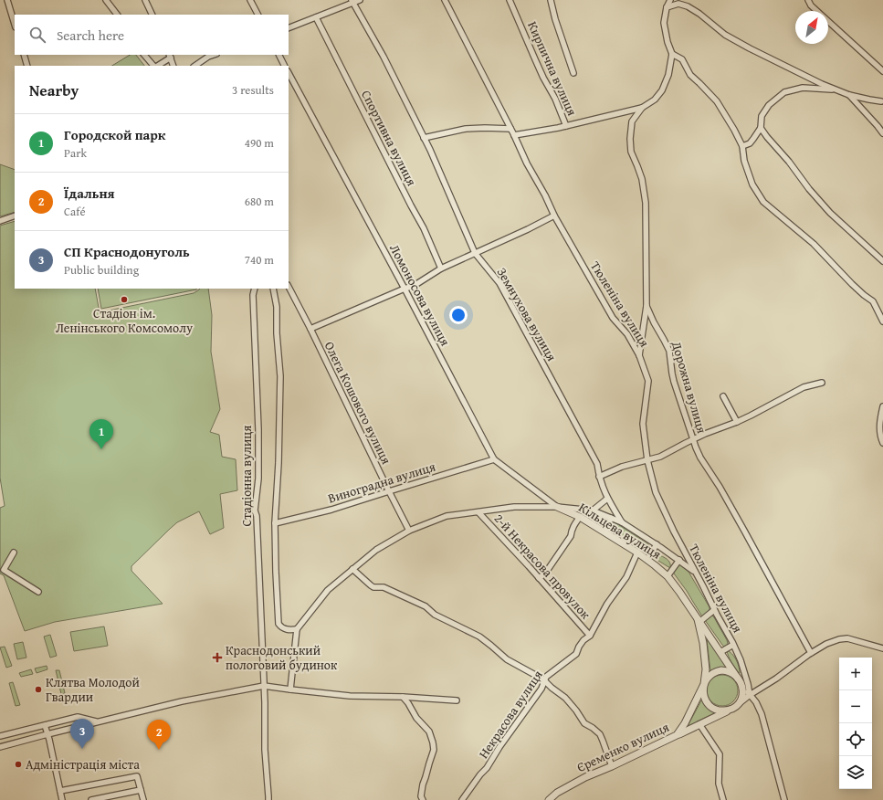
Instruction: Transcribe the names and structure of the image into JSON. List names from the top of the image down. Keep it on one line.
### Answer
{"streets":{"street":["Кирпична вулиця","Спортивна вулиця","Ломоносова вулиця","Тюленіна вулиця","Земнухова вулиця","Дорожна вулиця","Олега Кошового вулиця","Стадіонна вулиця","Виноградна вулиця","Кільцева вулиця","2-й Некрасова провулок","Некрасова вулиця","Єременко вулиця"]},"crossings":[["Ломоносова вулиця","Виноградна вулиця"],["Ломоносова вулиця","Кільцева вулиця"],["Олега Кошового вулиця","Виноградна вулиця"],["Олега Кошового вулиця","Кільцева вулиця"],["Кільцева вулиця","2-й Некрасова провулок"],["Кільцева вулиця","Некрасова вулиця"],["Кільцева вулиця","Єременко вулиця"],["2-й Некрасова провулок","Некрасова вулиця"]],"places":{"other":["Стадіон ім. Ленінського Комсомолу","Клятва Молодой Гвардии","Адміністрація міста"],"health":["Краснодонський пологовий будинок"]},"north":"top right","page":{"search":"Search here","heading":["Nearby","3 results"],"list":[{"mark":"1","name":"Городской парк","note":"Park","value":"490 m"},{"mark":"2","name":"Їдальня","note":"Café","value":"680 m"},{"mark":"3","name":"СП Краснодонуголь","note":"Public building","value":"740 m"}],"pins":["1","3","2"],"map_buttons":["+","−"]}}
